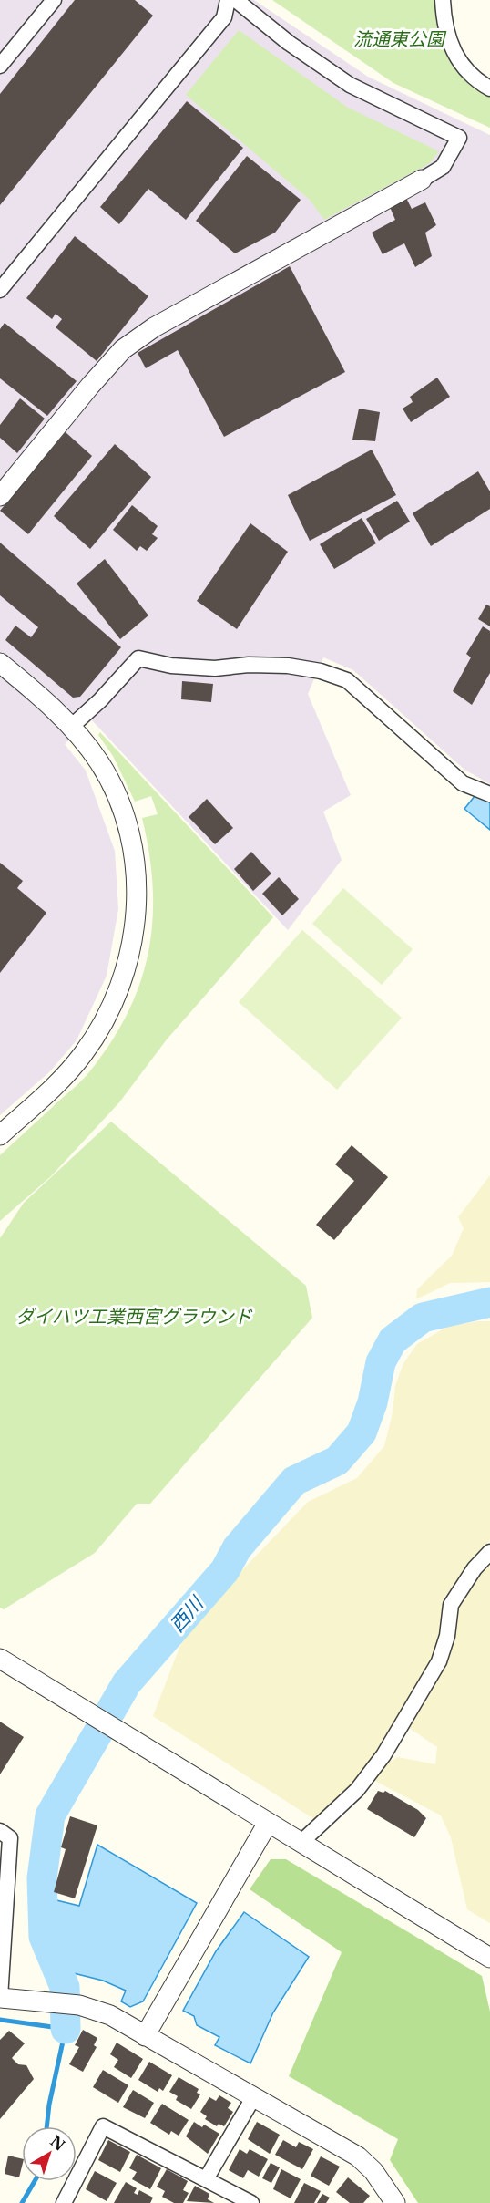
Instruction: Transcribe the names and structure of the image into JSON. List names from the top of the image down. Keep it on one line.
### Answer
{"water":["西川"],"parks":["流通東公園","ダイハツ工業西宮グラウンド"],"north":"top right"}
